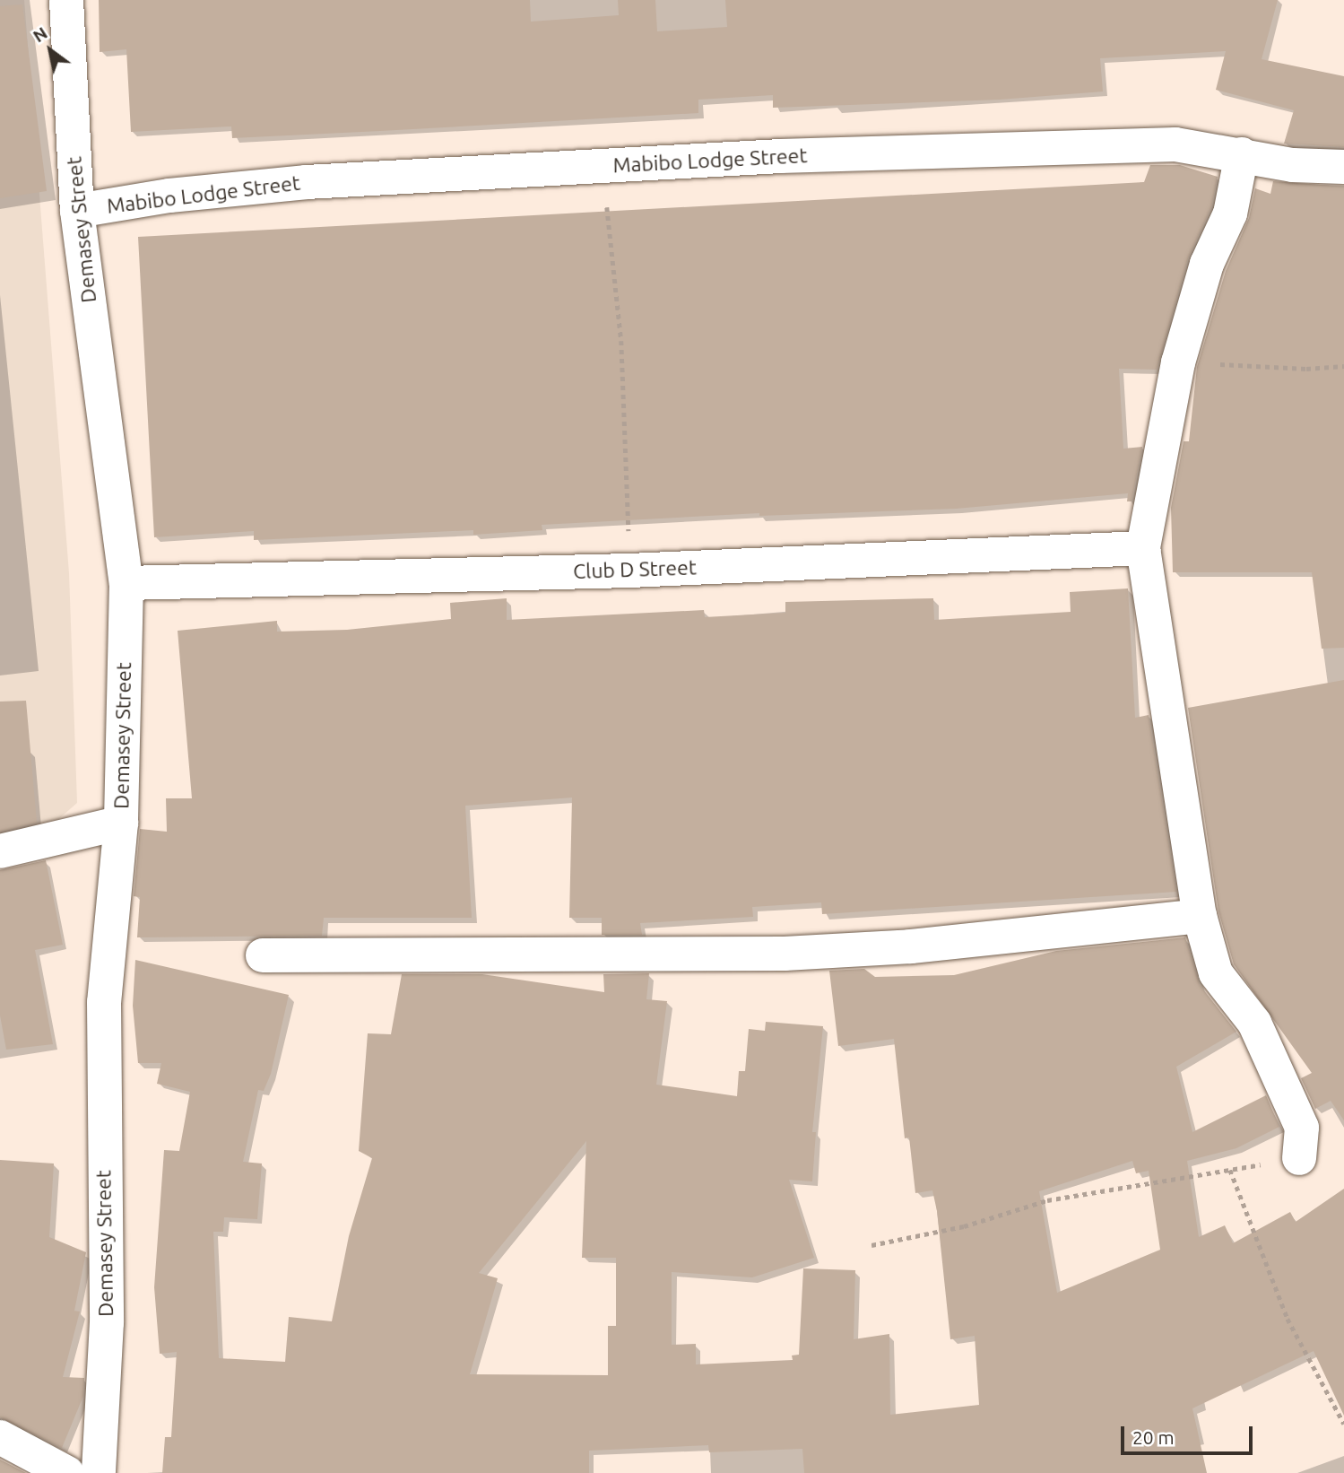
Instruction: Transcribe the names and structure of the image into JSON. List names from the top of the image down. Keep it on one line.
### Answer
{"streets":{"street":["Mabibo Lodge Street","Demasey Street","Club D Street"]},"crossings":[["Mabibo Lodge Street","Demasey Street"],["Demasey Street","Club D Street"]],"scale_bar":"20 m","north":"top left"}
